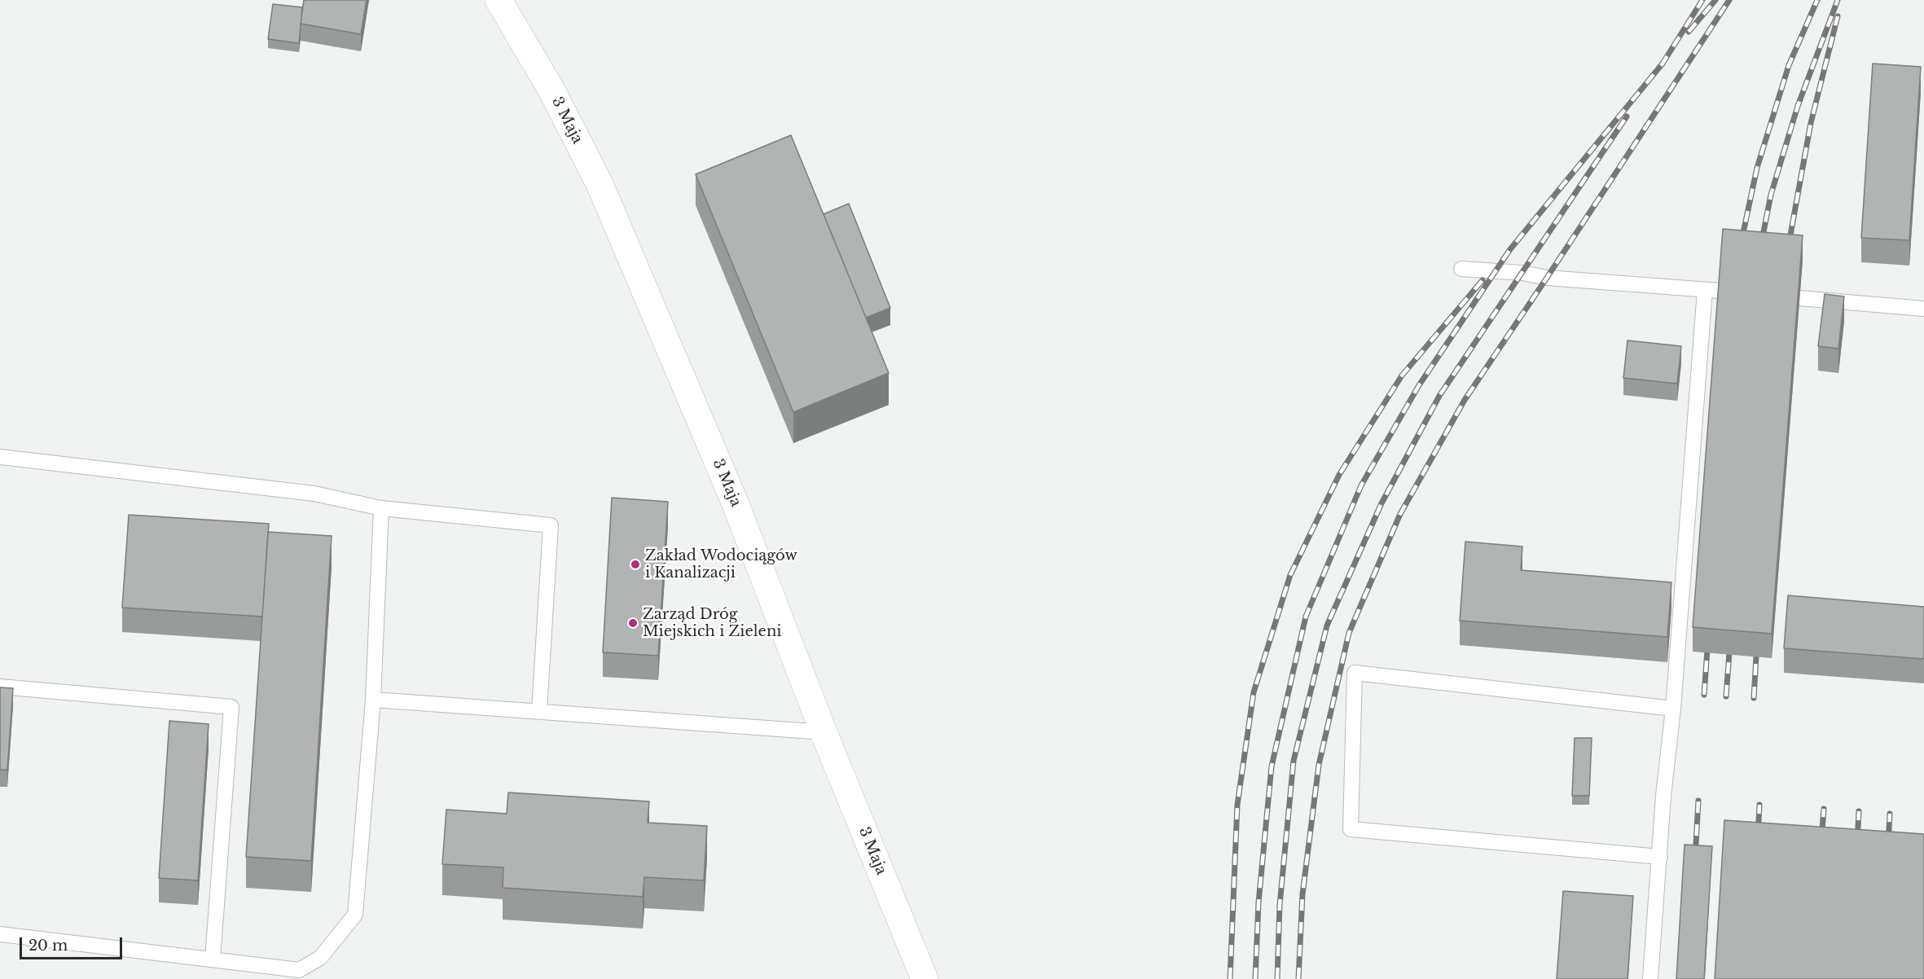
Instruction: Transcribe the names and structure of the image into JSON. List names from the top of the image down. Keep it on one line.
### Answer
{"streets":{"street":["3 Maja"]},"places":["Zakład Wodociągów i Kanalizacji","Zarząd Dróg Miejskich i Zieleni"],"scale_bar":"20 m"}
